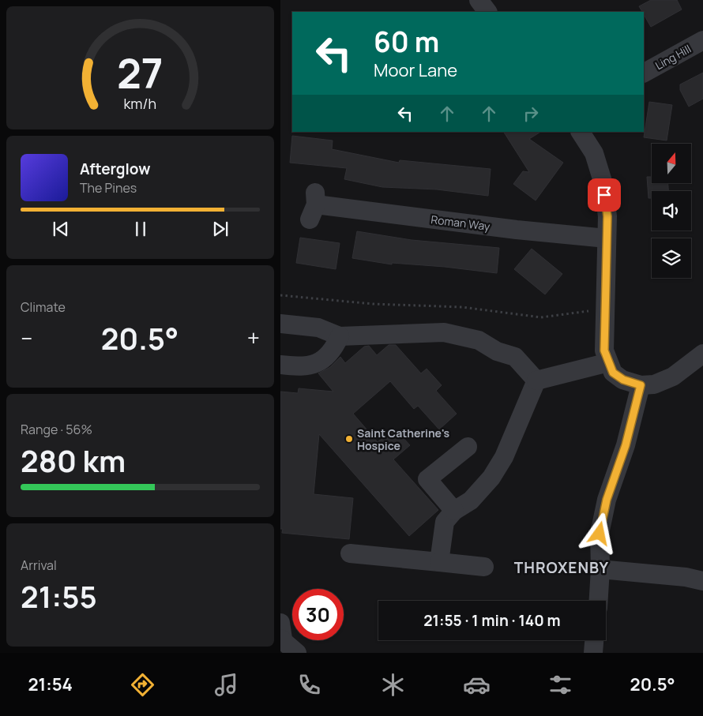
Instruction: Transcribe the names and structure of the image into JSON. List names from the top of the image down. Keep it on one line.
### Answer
{"streets":{"street":["Ling Hill","Roman Way"]},"districts":["THROXENBY"],"places":["Saint Catherine's Hospice"],"north":"top","page":{"turn":["60 m","Moor Lane"],"song":["Afterglow","The Pines"],"tile":["Climate",["Range · 56%","280 km"],["Arrival","21:55"]],"heat":["−","20.5°","+"],"limit":"30","trip":"21:55 · 1 min · 140 m","tabs":["21:54","20.5°"],"gauge":["27","km/h"]}}
